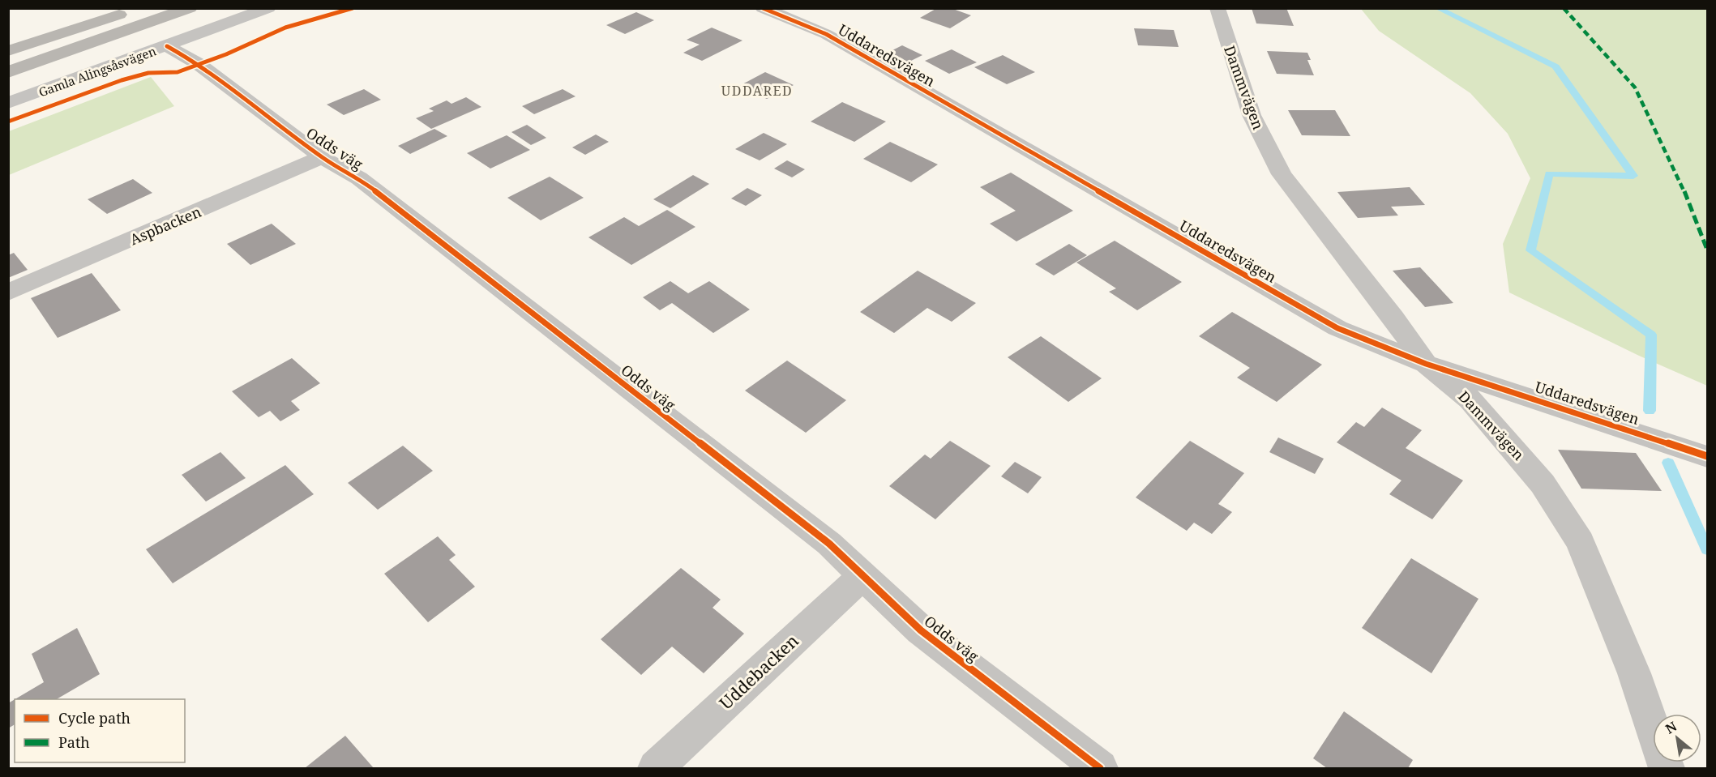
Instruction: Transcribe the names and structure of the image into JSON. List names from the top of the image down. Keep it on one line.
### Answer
{"streets":{"street":["Uddaredsvägen","Gamla Alingsåsvägen","Dammvägen","Odds väg","Aspbacken","Uddebacken"]},"crossings":[["Uddaredsvägen","Dammvägen"],["Gamla Alingsåsvägen","Odds väg"],["Odds väg","Aspbacken"],["Odds väg","Uddebacken"]],"districts":["UDDARED"],"legend":["Cycle path","Path"],"north":"top left"}
